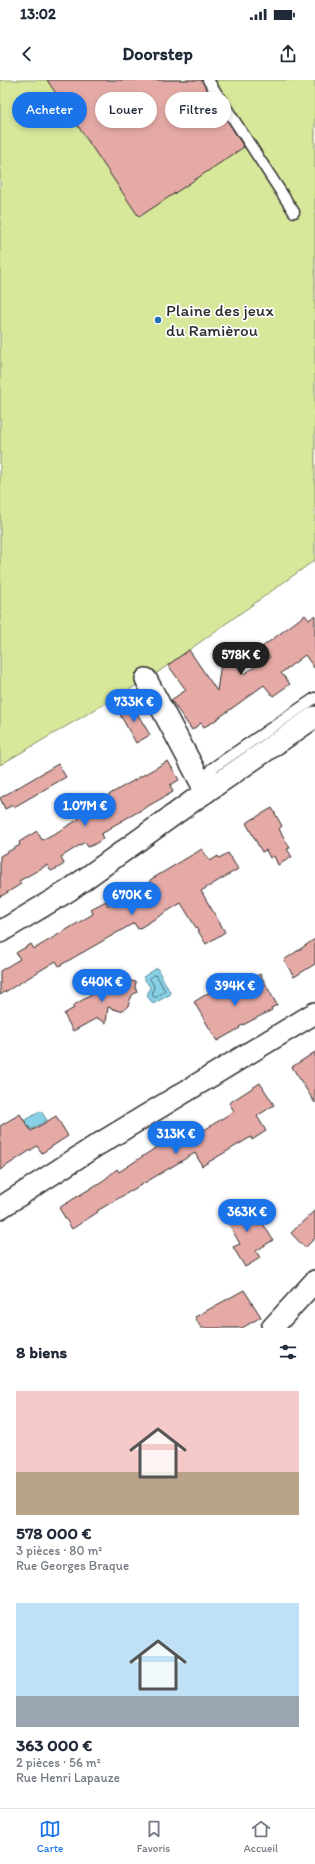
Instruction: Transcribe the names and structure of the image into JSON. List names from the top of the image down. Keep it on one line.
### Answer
{"places":["Plaine des jeux du Ramièrou"],"page":{"status":"13:02","header":"Doorstep","chip":["Acheter","Louer","Filtres"],"price":["578K €","733K €","1.07M €","670K €","640K €","394K €","313K €","363K €"],"heading":"8 biens","list":[{"name":"578 000 €","note":"3 pièces · 80 m² · Rue Georges Braque"},{"name":"363 000 €","note":"2 pièces · 56 m² · Rue Henri Lapauze"}],"tabs":["Carte","Favoris","Accueil"]}}
